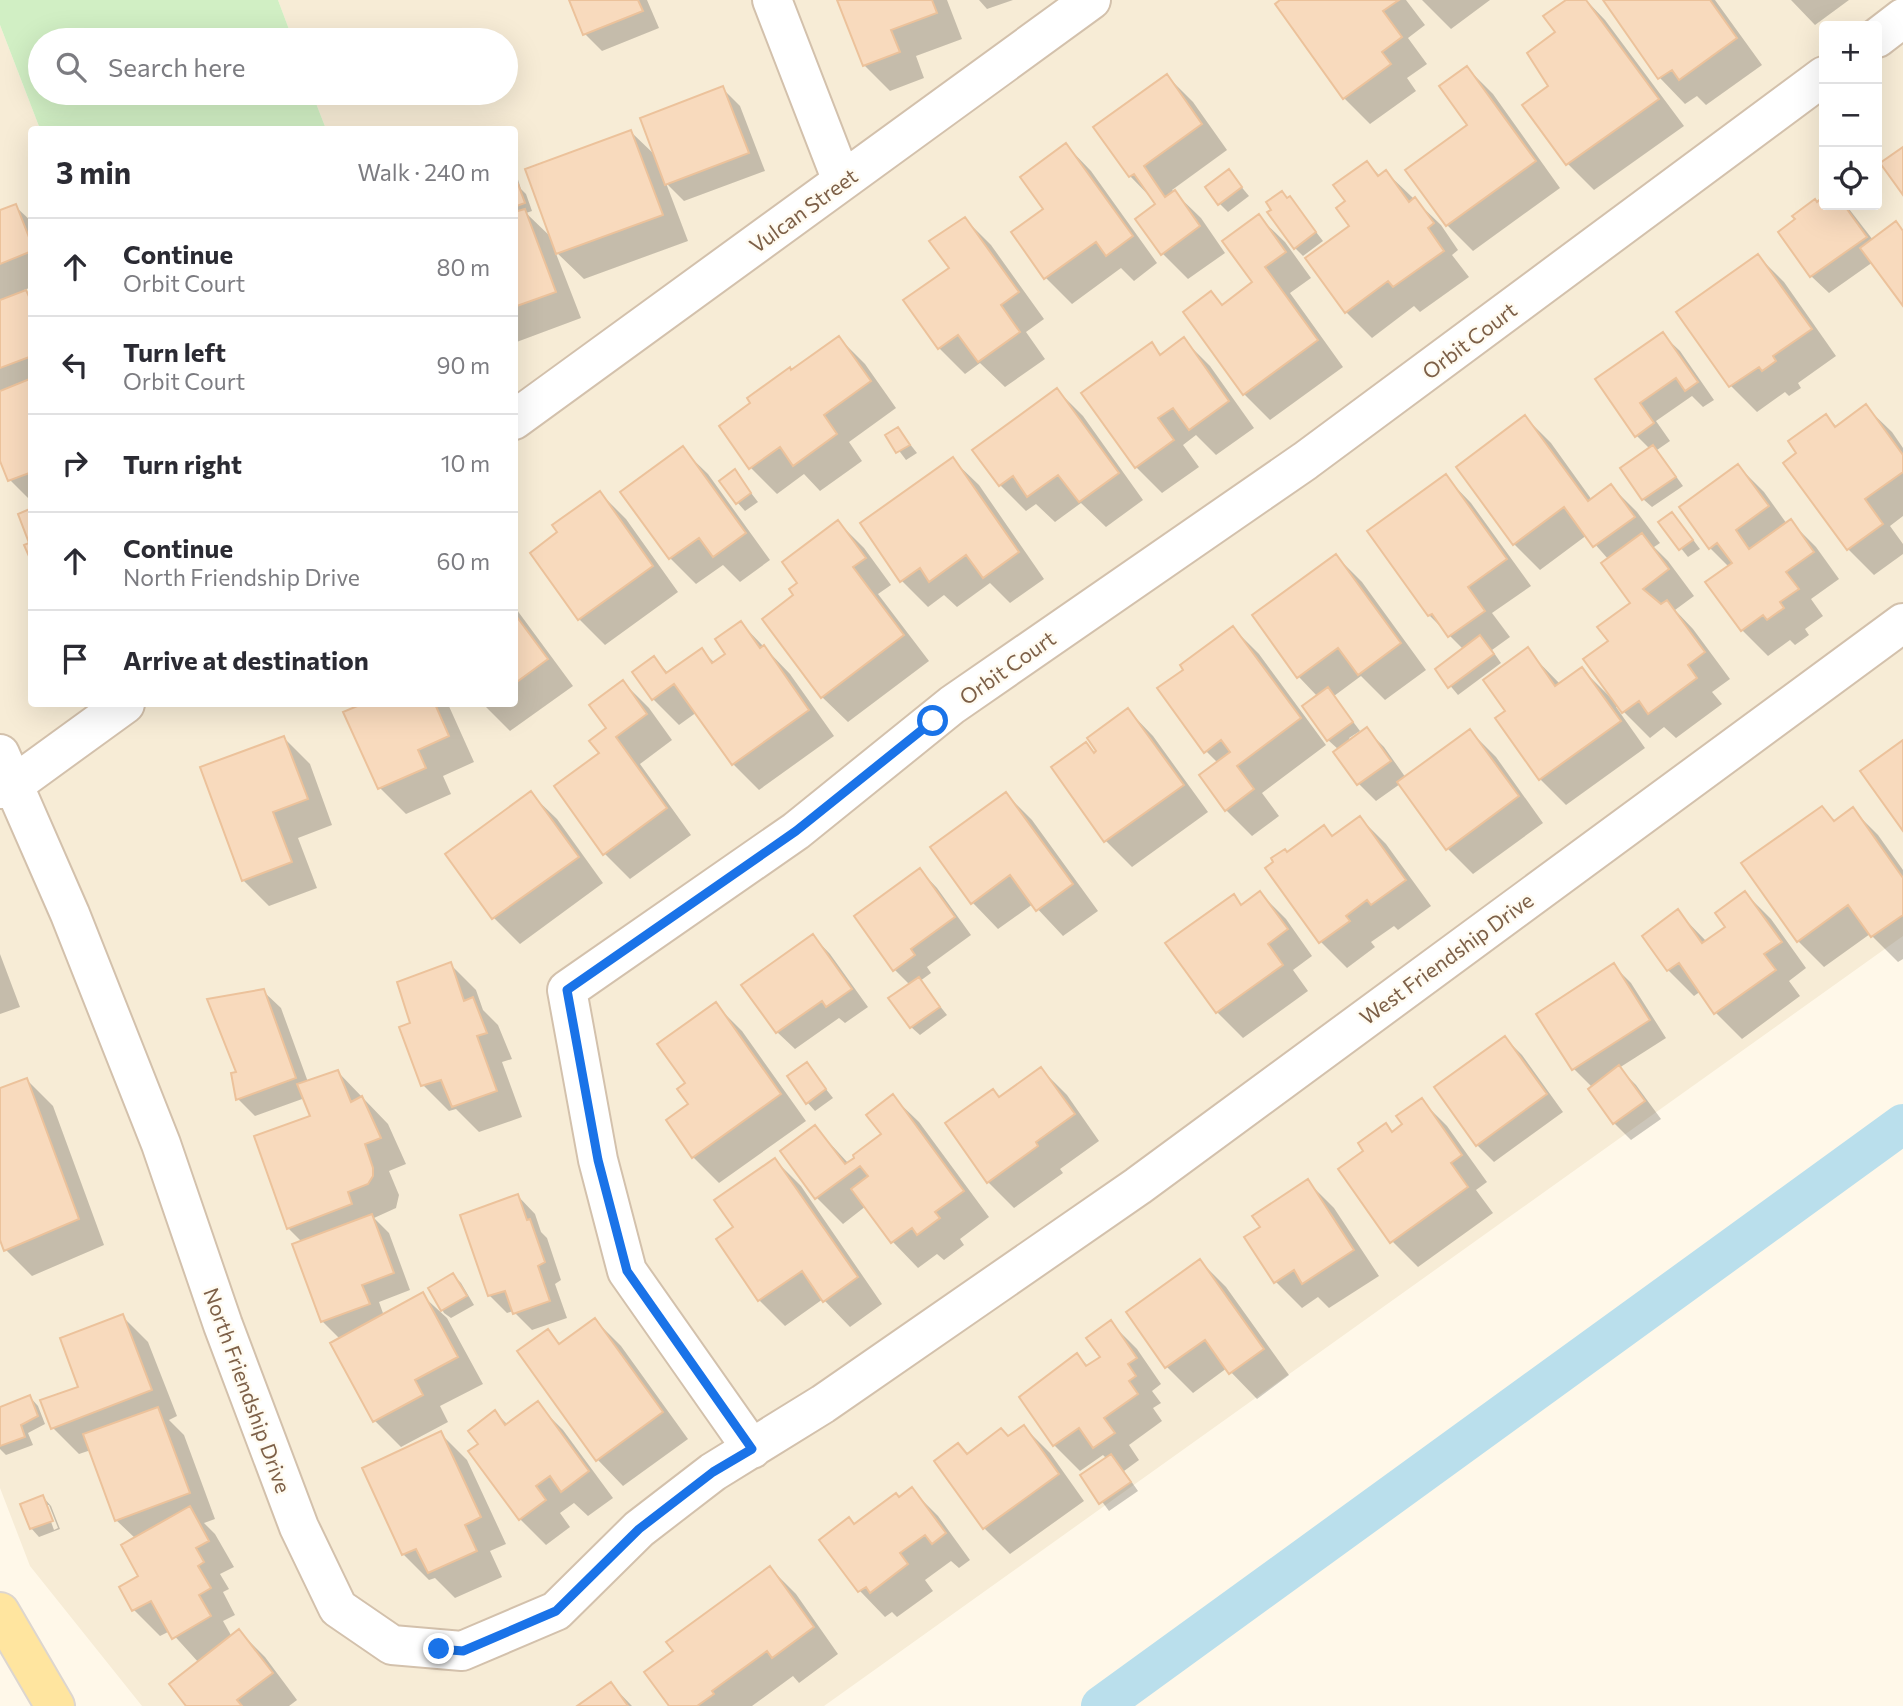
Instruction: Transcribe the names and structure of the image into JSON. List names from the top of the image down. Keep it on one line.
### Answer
{"streets":{"street":["Vulcan Street","Orbit Court","West Friendship Drive","North Friendship Drive"]},"crossings":[["Orbit Court","West Friendship Drive"],["Orbit Court","North Friendship Drive"],["West Friendship Drive","North Friendship Drive"]],"page":{"map_buttons":["+","−"],"search":"Search here","heading":["3 min","Walk · 240 m"],"list":[["Continue","Orbit Court","80 m"],["Turn left","Orbit Court","90 m"],["Turn right","10 m"],["Continue","North Friendship Drive","60 m"],"Arrive at destination"]}}
